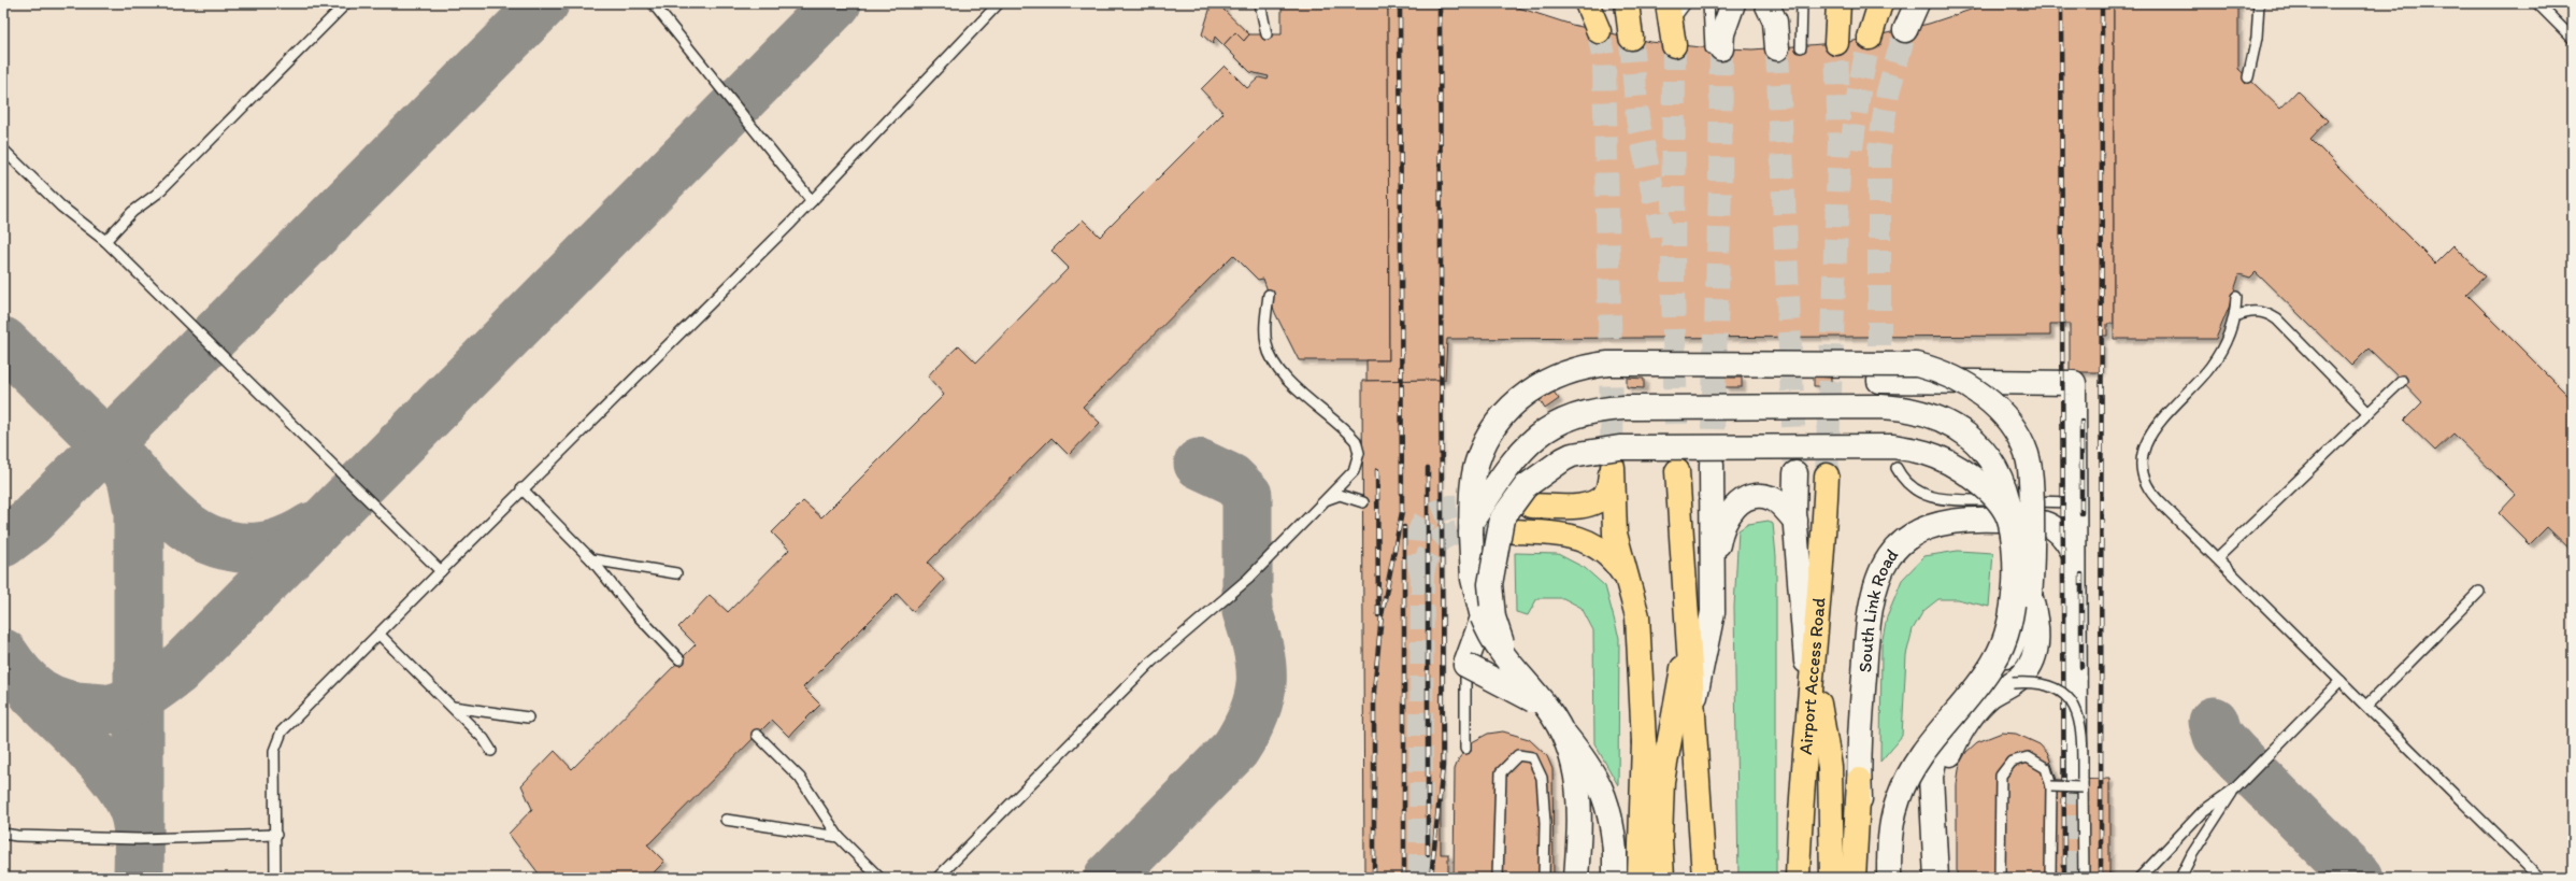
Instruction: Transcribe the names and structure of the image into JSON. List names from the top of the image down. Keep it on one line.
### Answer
{"streets":{"main road":["Airport Access Road"],"street":["South Link Road"]}}
